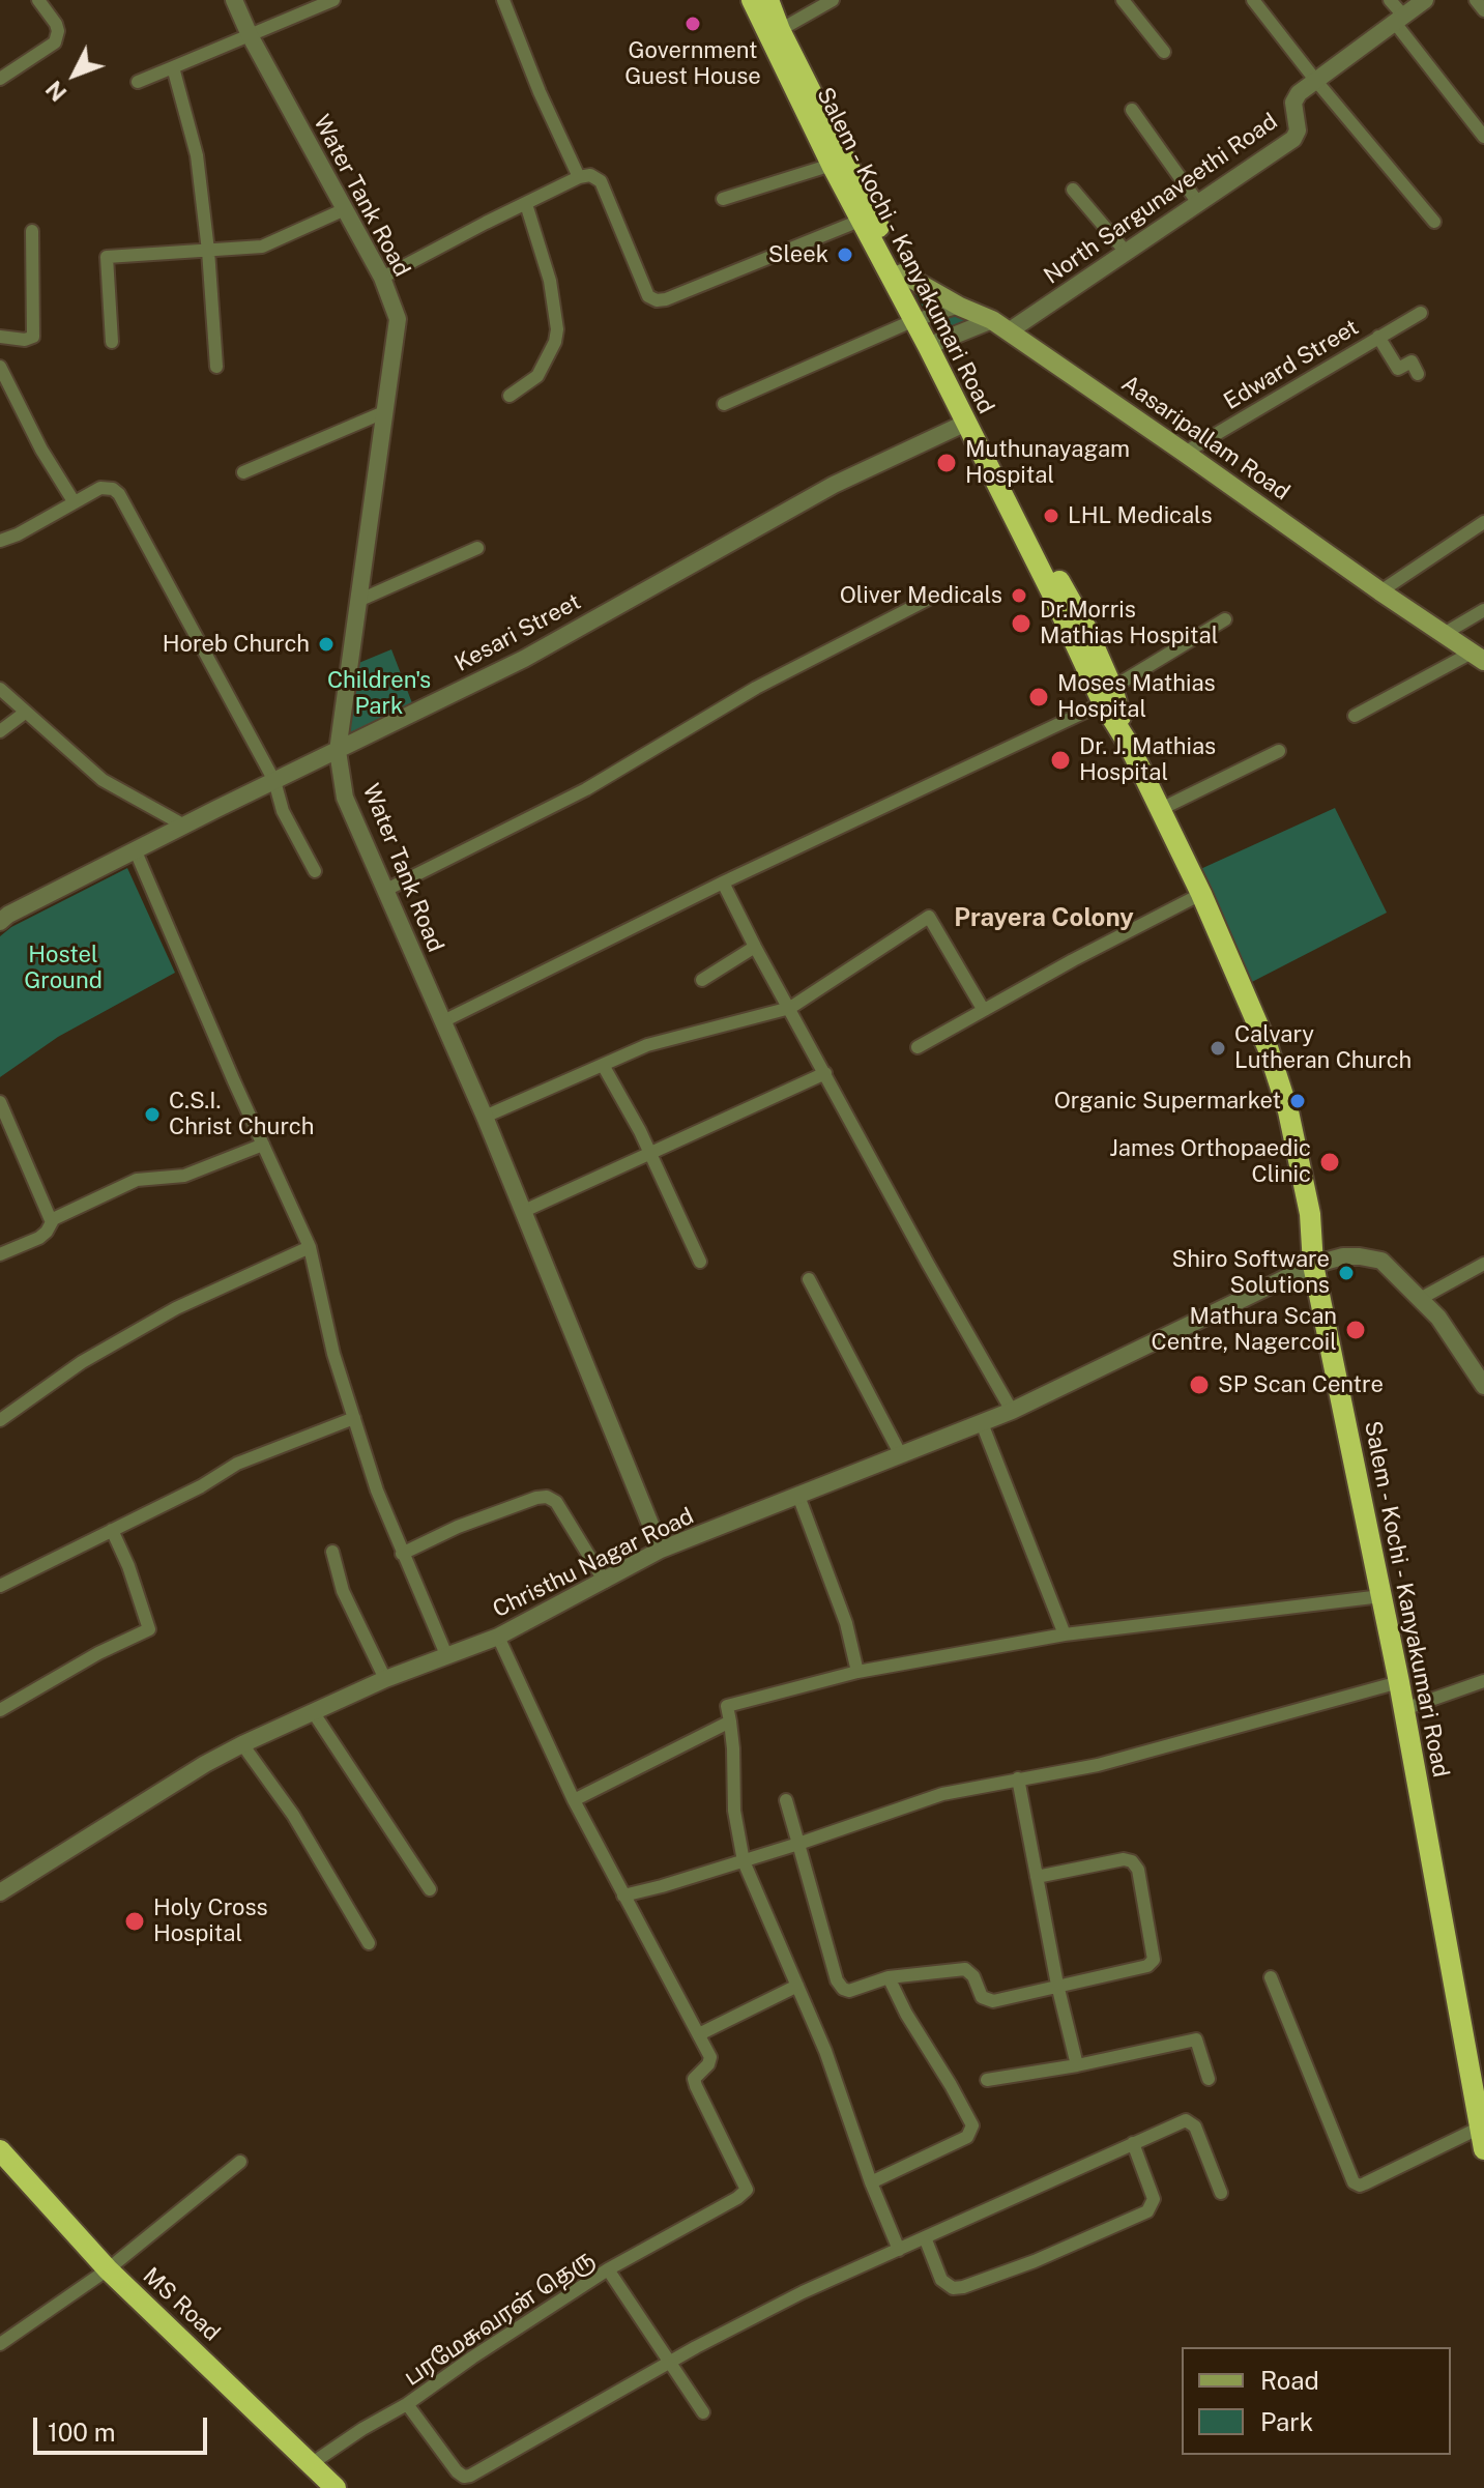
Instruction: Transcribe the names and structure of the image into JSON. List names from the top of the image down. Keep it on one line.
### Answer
{"streets":{"highway":["Salem - Kochi - Kanyakumari Road","MS Road"],"main road":["Aasaripallam Road"],"street":["Water Tank Road","North Sargunaveethi Road","Edward Street","Kesari Street","Christhu Nagar Road","பரமேசுவரன் தெரு"]},"crossings":[["Water Tank Road","Kesari Street"],["Water Tank Road","Christhu Nagar Road"],["North Sargunaveethi Road","Salem - Kochi - Kanyakumari Road"],["North Sargunaveethi Road","Aasaripallam Road"],["Salem - Kochi - Kanyakumari Road","Aasaripallam Road"],["Salem - Kochi - Kanyakumari Road","Kesari Street"],["Salem - Kochi - Kanyakumari Road","Christhu Nagar Road"],["Edward Street","Aasaripallam Road"],["MS Road","பரமேசுவரன் தெரு"]],"districts":["Prayera Colony"],"parks":["Children's Park","Hostel Ground"],"places":["Government Guest House","Sleek","Muthunayagam Hospital","LHL Medicals","Oliver Medicals","Dr.Morris Mathias Hospital","Horeb Church","Moses Mathias Hospital","Dr. J. Mathias Hospital","Calvary Lutheran Church","Organic Supermarket","C.S.I. Christ Church","James Orthopaedic Clinic","Shiro Software Solutions","Mathura Scan Centre, Nagercoil","SP Scan Centre","Holy Cross Hospital"],"legend":["Road","Park"],"scale_bar":"100 m","north":"bottom left"}
